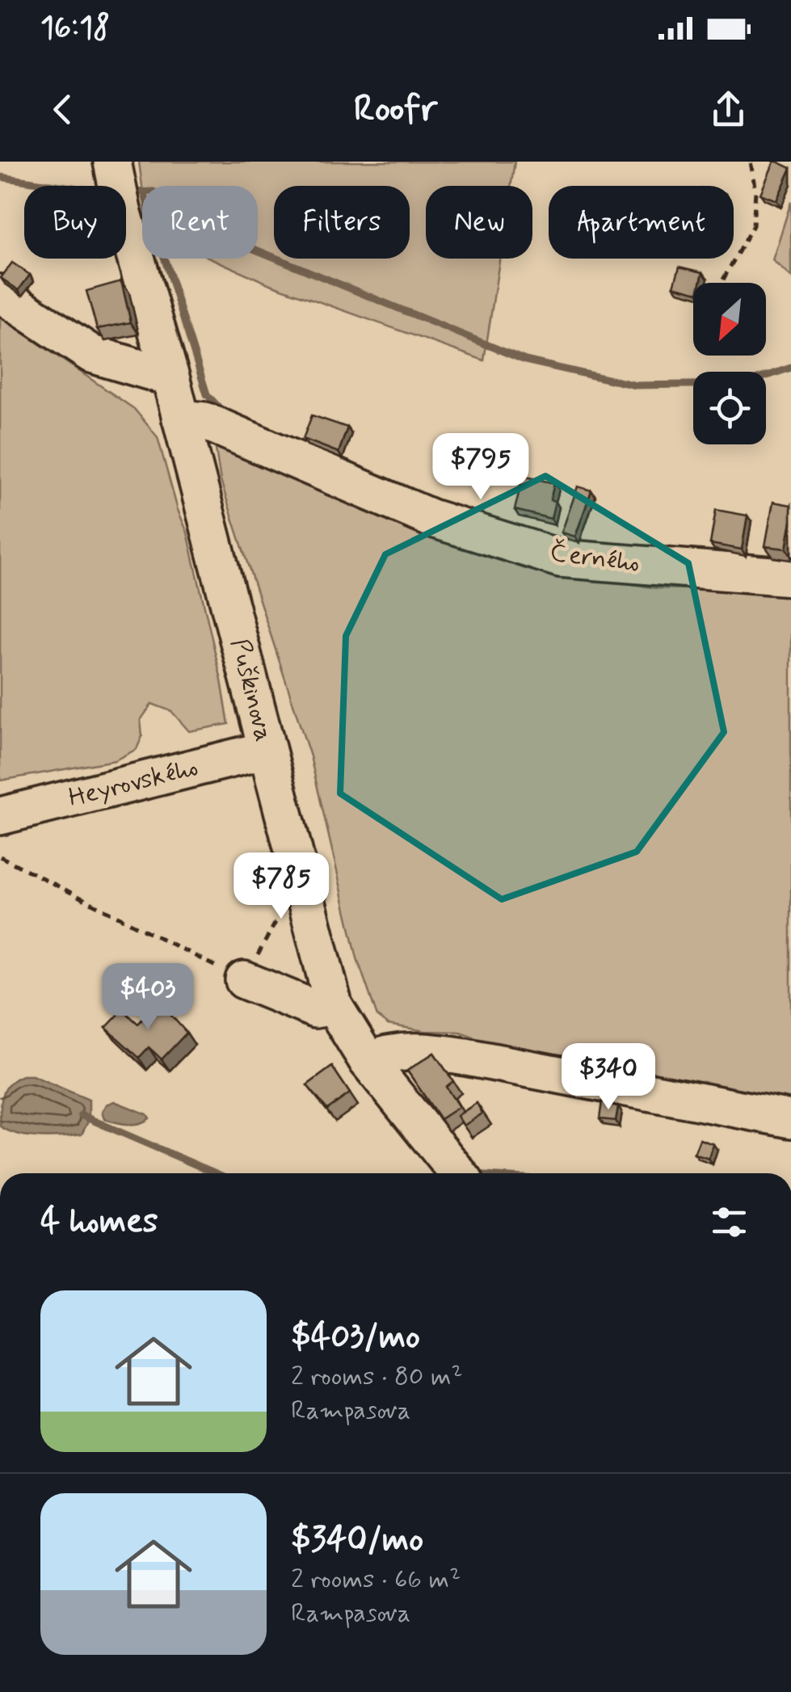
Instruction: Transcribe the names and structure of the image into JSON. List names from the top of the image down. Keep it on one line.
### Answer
{"streets":{"street":["Černého","Puškinova","Heyrovského"]},"crossings":[["Černého","Puškinova"],["Puškinova","Heyrovského"]],"north":"bottom left","page":{"status":"16:18","header":"Roofr","chip":["Buy","Rent","Filters","New","Apartment"],"price":["$795","$785","$403","$340"],"heading":"4 homes","list":[{"name":"$403/mo","note":"2 rooms · 80 m² · Rampasova"},{"name":"$340/mo","note":"2 rooms · 66 m² · Rampasova"}]}}
